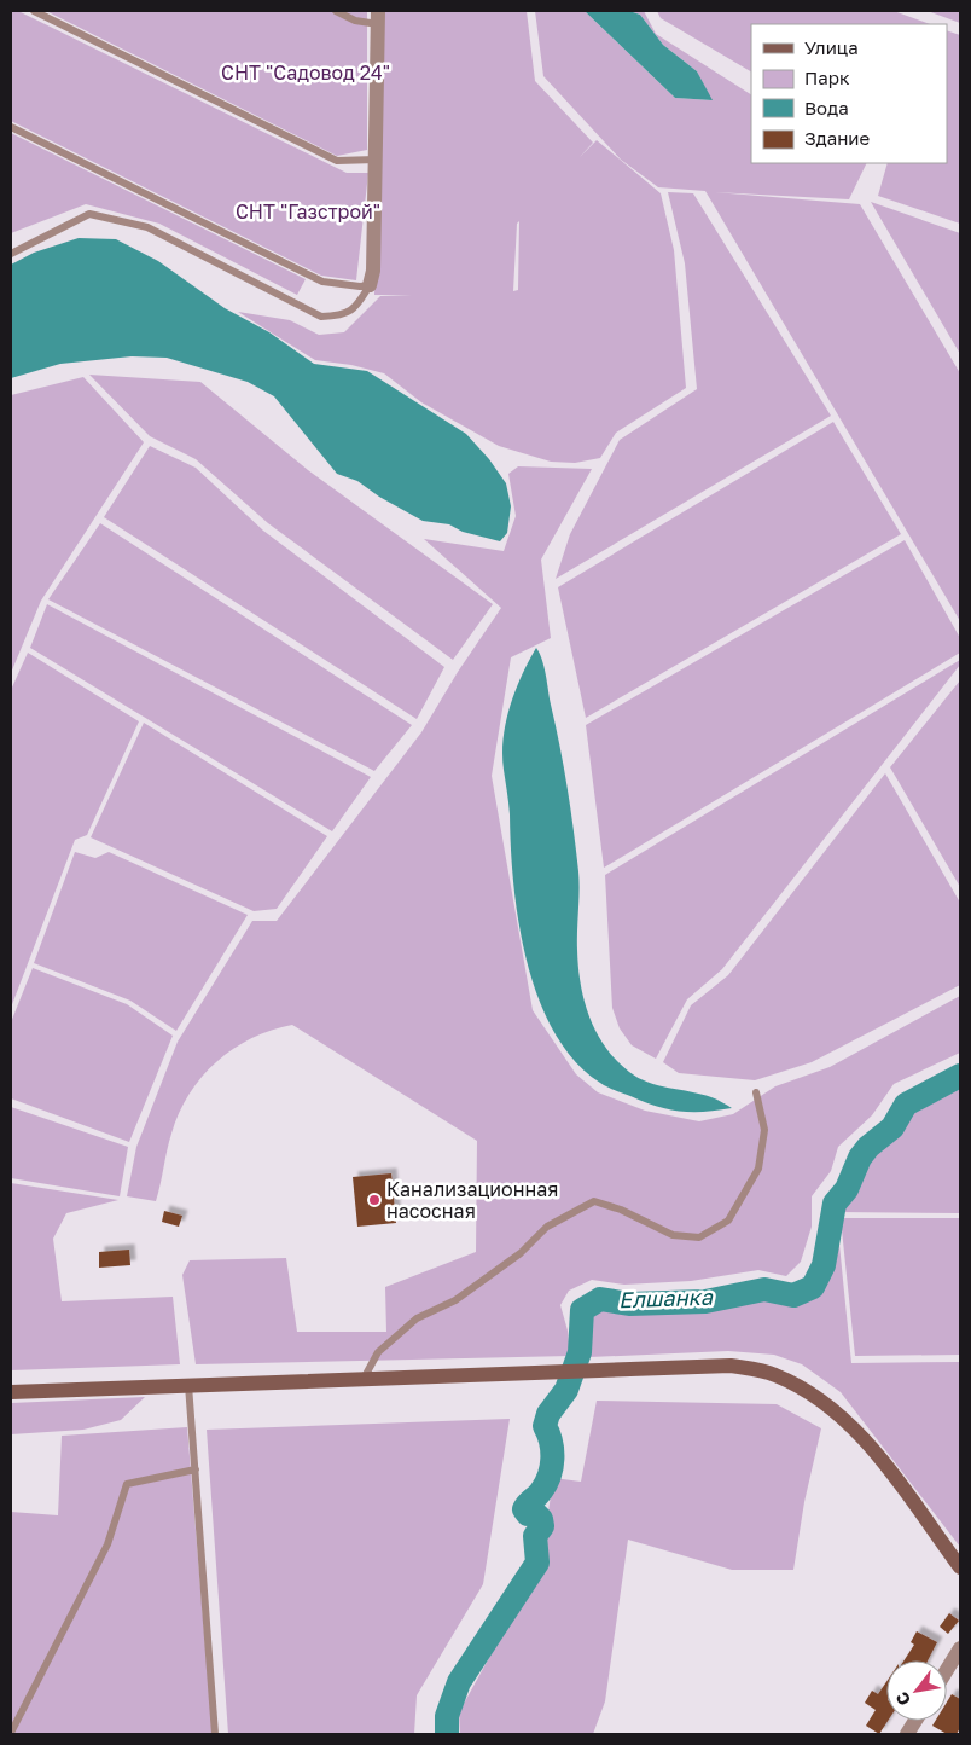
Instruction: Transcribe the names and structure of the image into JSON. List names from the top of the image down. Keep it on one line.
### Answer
{"water":["Елшанка"],"parks":["СНТ \"Садовод 24\"","СНТ \"Газстрой\""],"places":["Канализационная насосная"],"legend":["Улица","Парк","Вода","Здание"],"north":"bottom left"}
